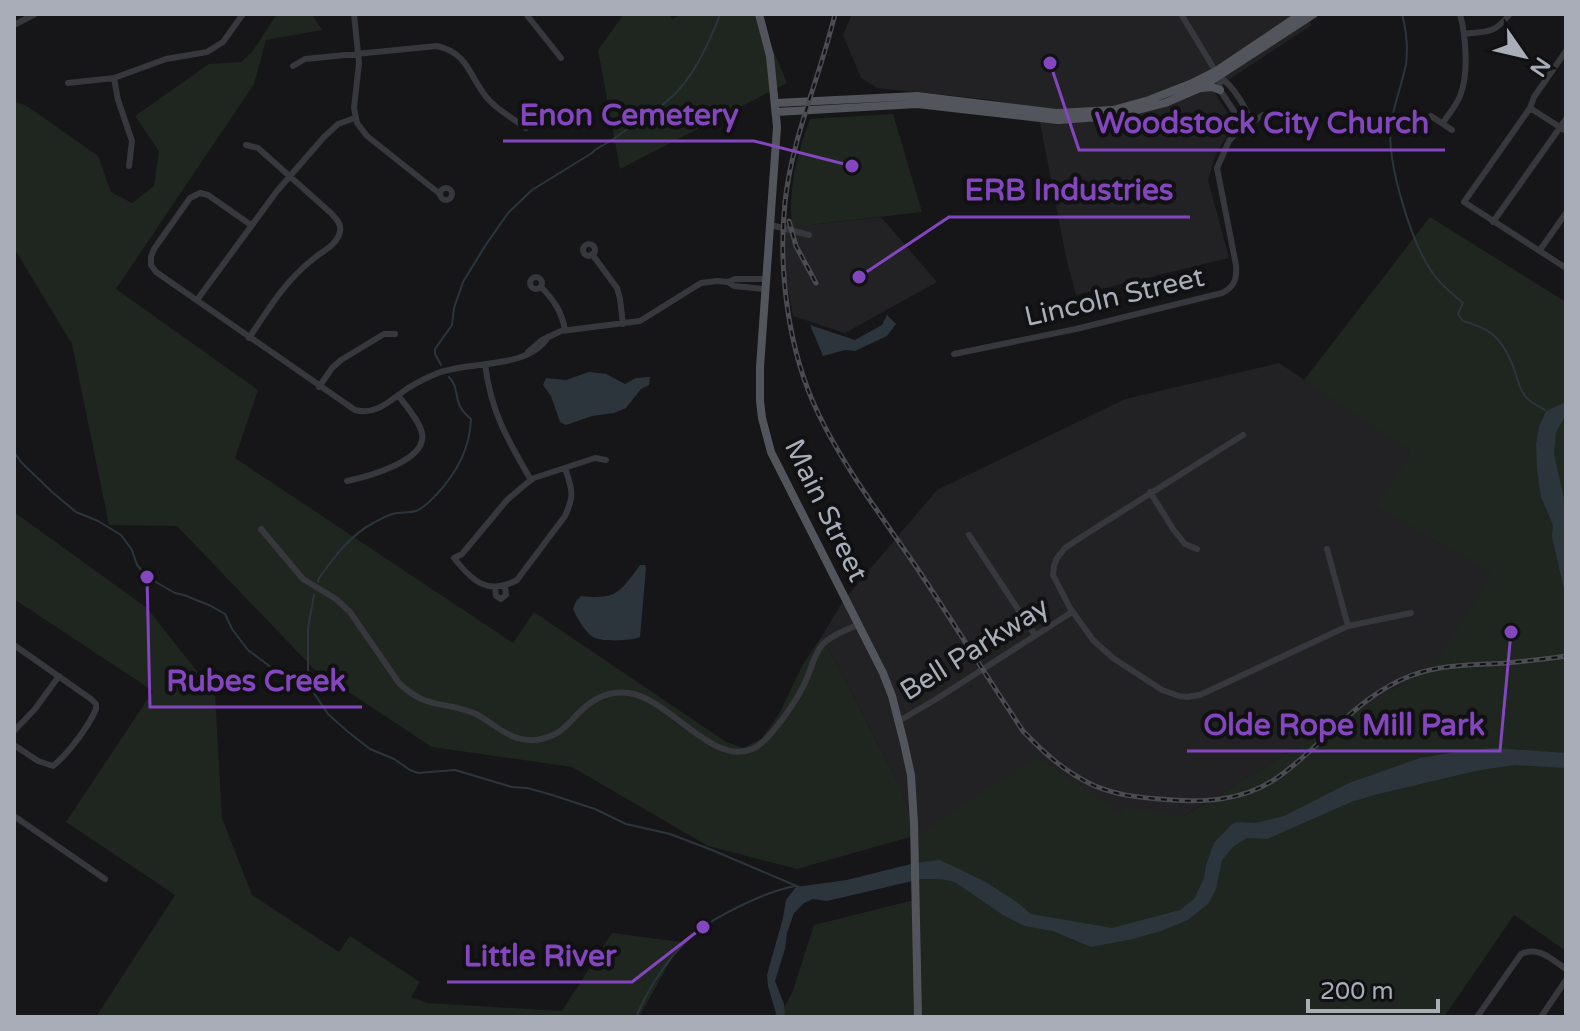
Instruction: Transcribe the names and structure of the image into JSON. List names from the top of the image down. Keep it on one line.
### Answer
{"streets":{"main road":["Main Street"],"street":["Lincoln Street","Bell Parkway"]},"crossings":[["Main Street","Bell Parkway"]],"places":["Woodstock City Church","Enon Cemetery","ERB Industries","Rubes Creek","Olde Rope Mill Park","Little River"],"scale_bar":"200 m","north":"bottom right"}
